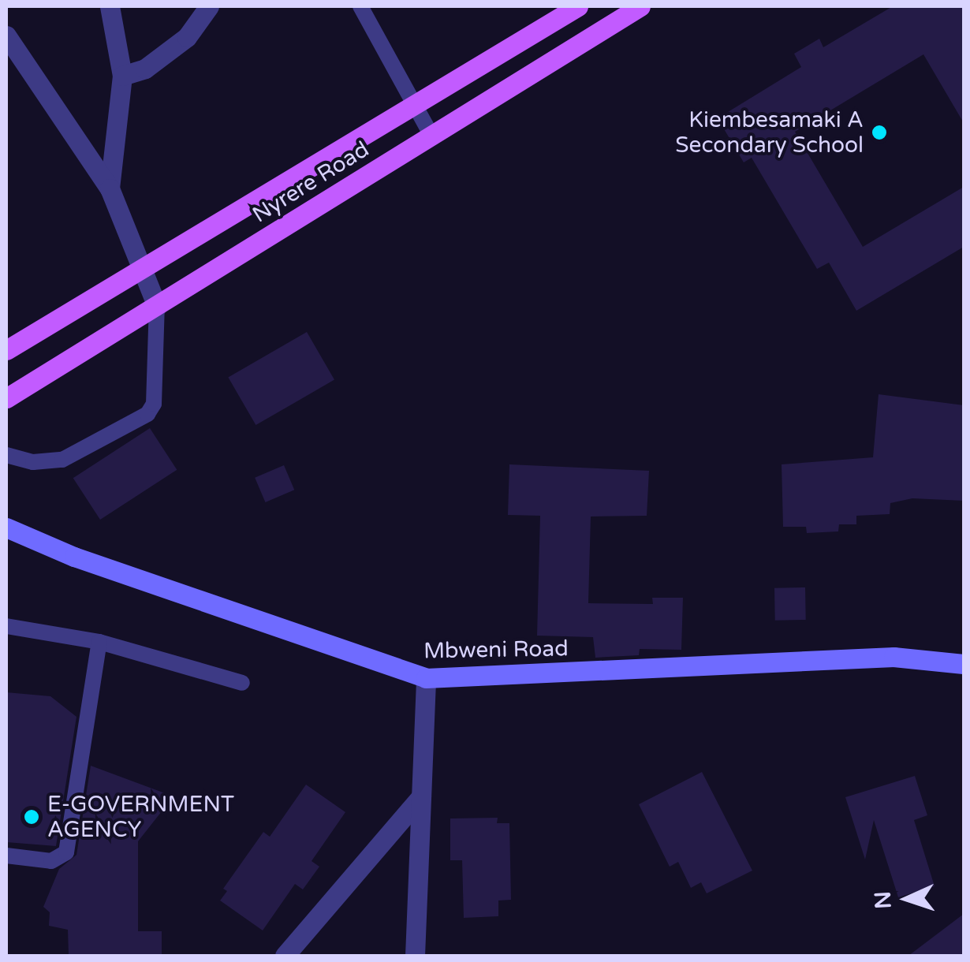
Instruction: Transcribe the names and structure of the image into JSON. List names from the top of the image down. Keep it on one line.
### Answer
{"streets":{"main road":["Nyrere Road"],"street":["Mbweni Road"]},"places":["Kiembesamaki A Secondary School","E-GOVERNMENT AGENCY"],"north":"left"}
